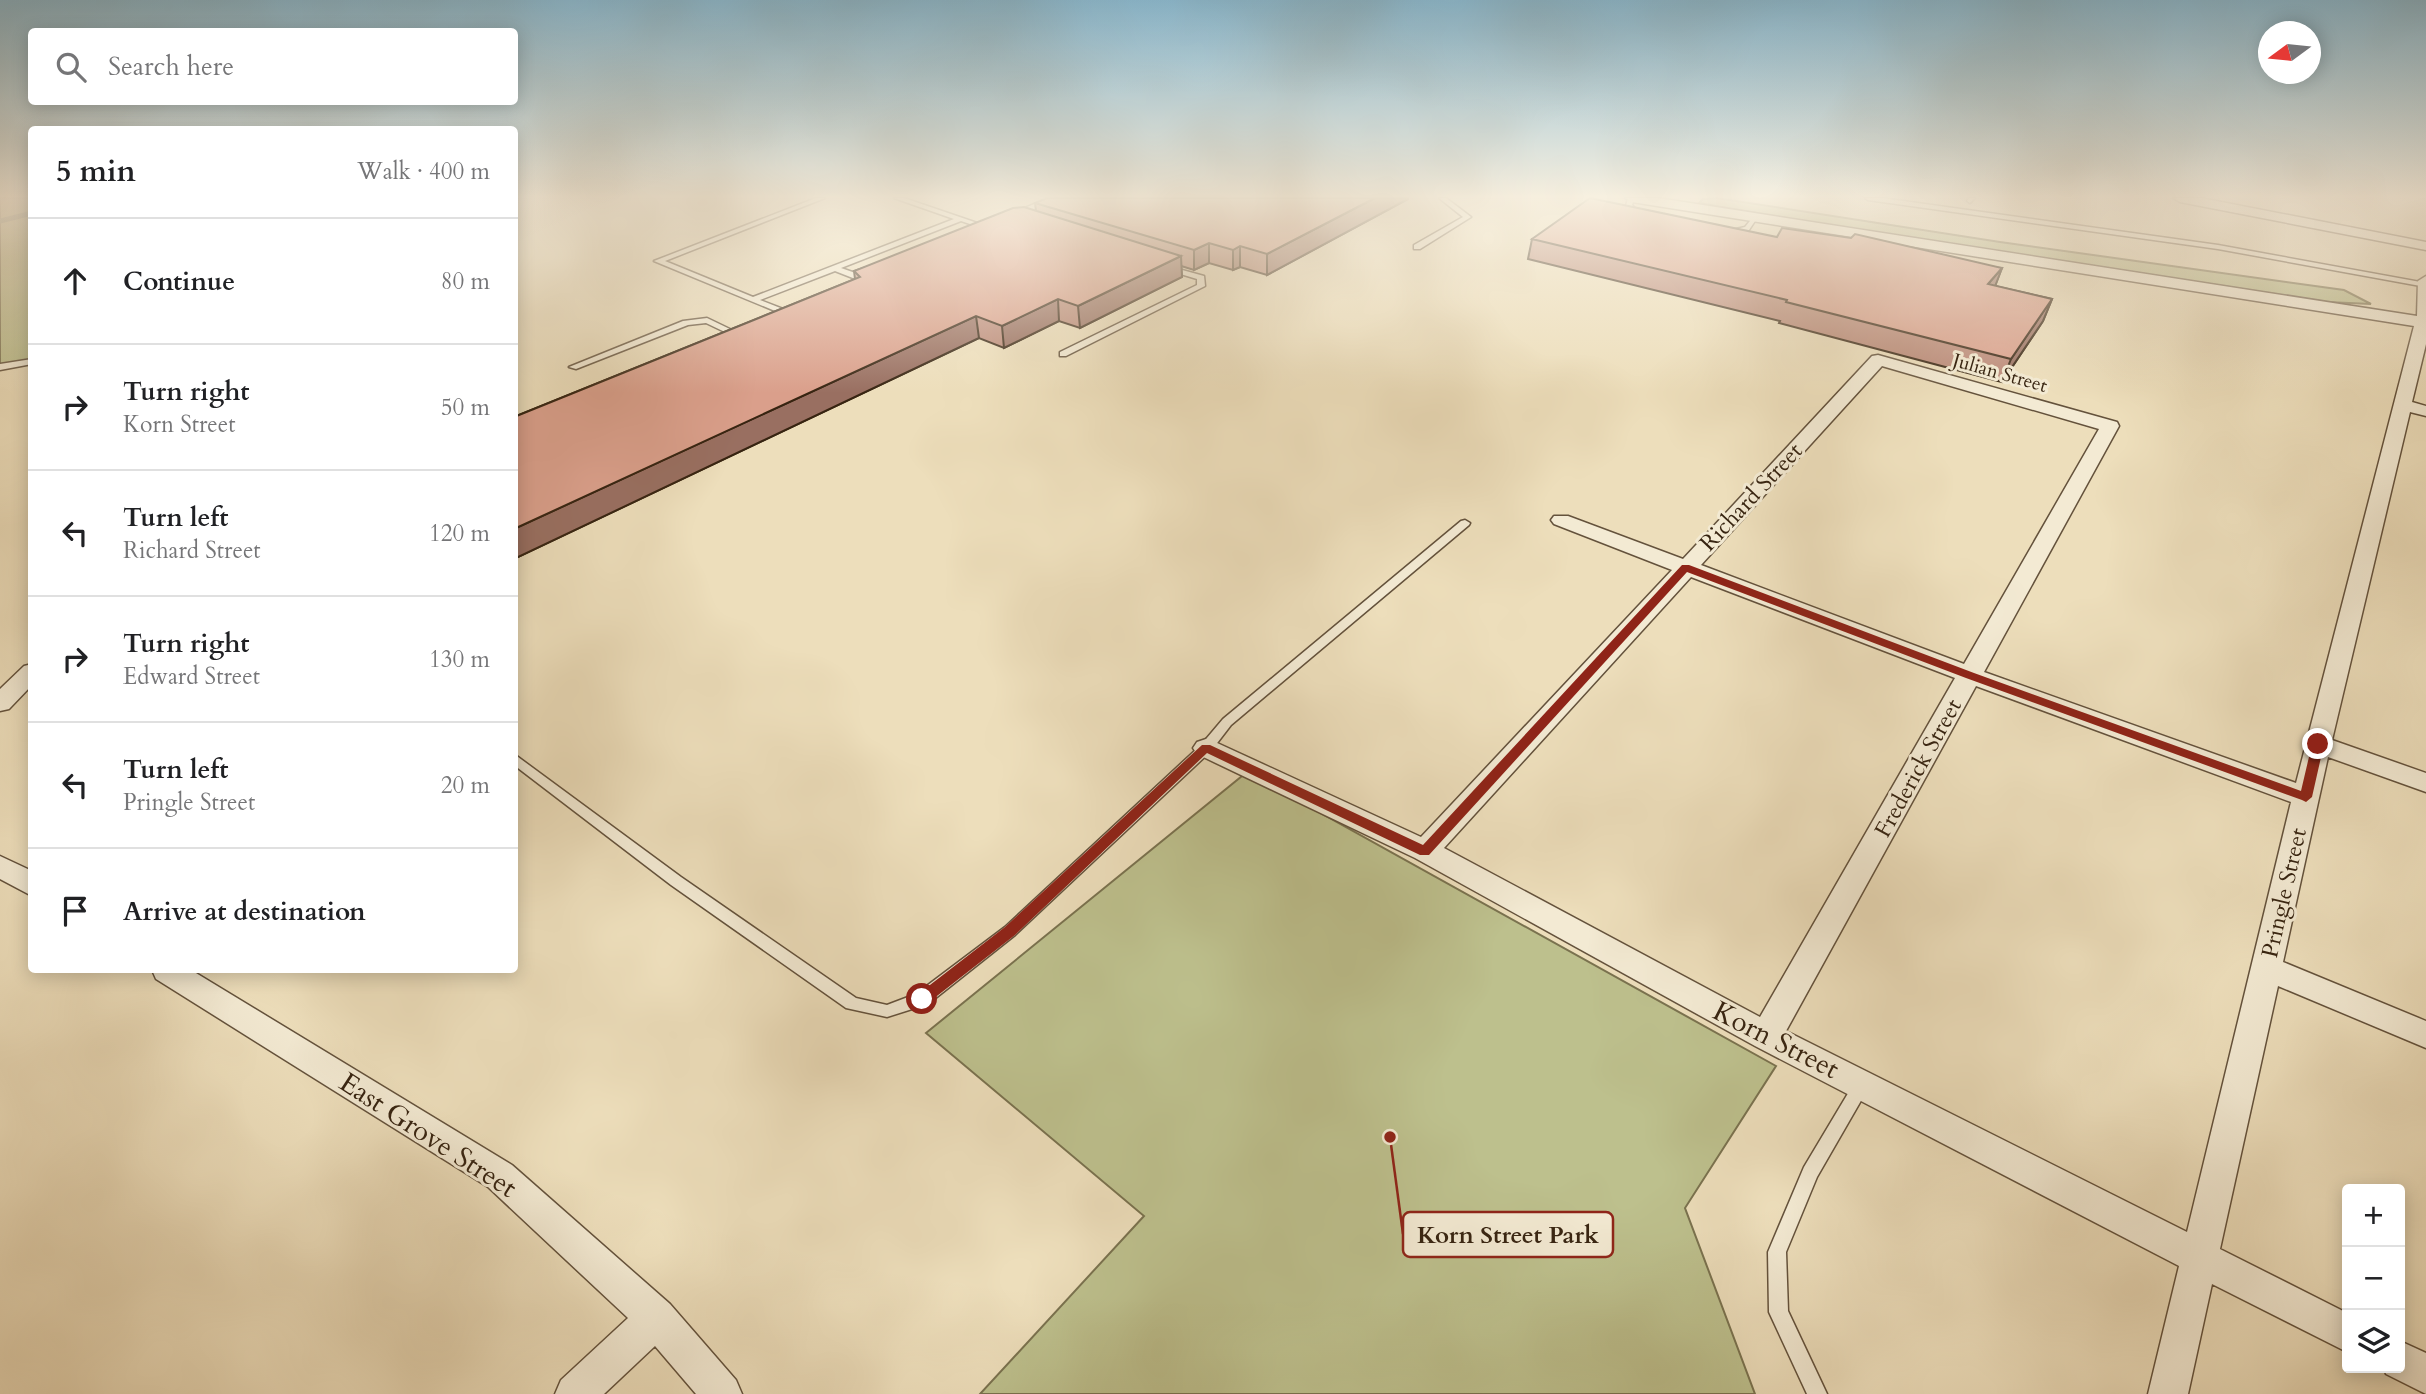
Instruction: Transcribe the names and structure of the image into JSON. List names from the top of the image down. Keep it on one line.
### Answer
{"streets":{"street":["Julian Street","Richard Street","Frederick Street","Pringle Street","Korn Street","East Grove Street"]},"crossings":[["Julian Street","Richard Street"],["Julian Street","Frederick Street"],["Richard Street","Korn Street"],["Frederick Street","Korn Street"],["Pringle Street","Korn Street"]],"places":["Korn Street Park"],"north":"left","page":{"search":"Search here","heading":["5 min","Walk · 400 m"],"list":[["Continue","80 m"],["Turn right","Korn Street","50 m"],["Turn left","Richard Street","120 m"],["Turn right","Edward Street","130 m"],["Turn left","Pringle Street","20 m"],"Arrive at destination"],"map_buttons":["+","−"]}}
